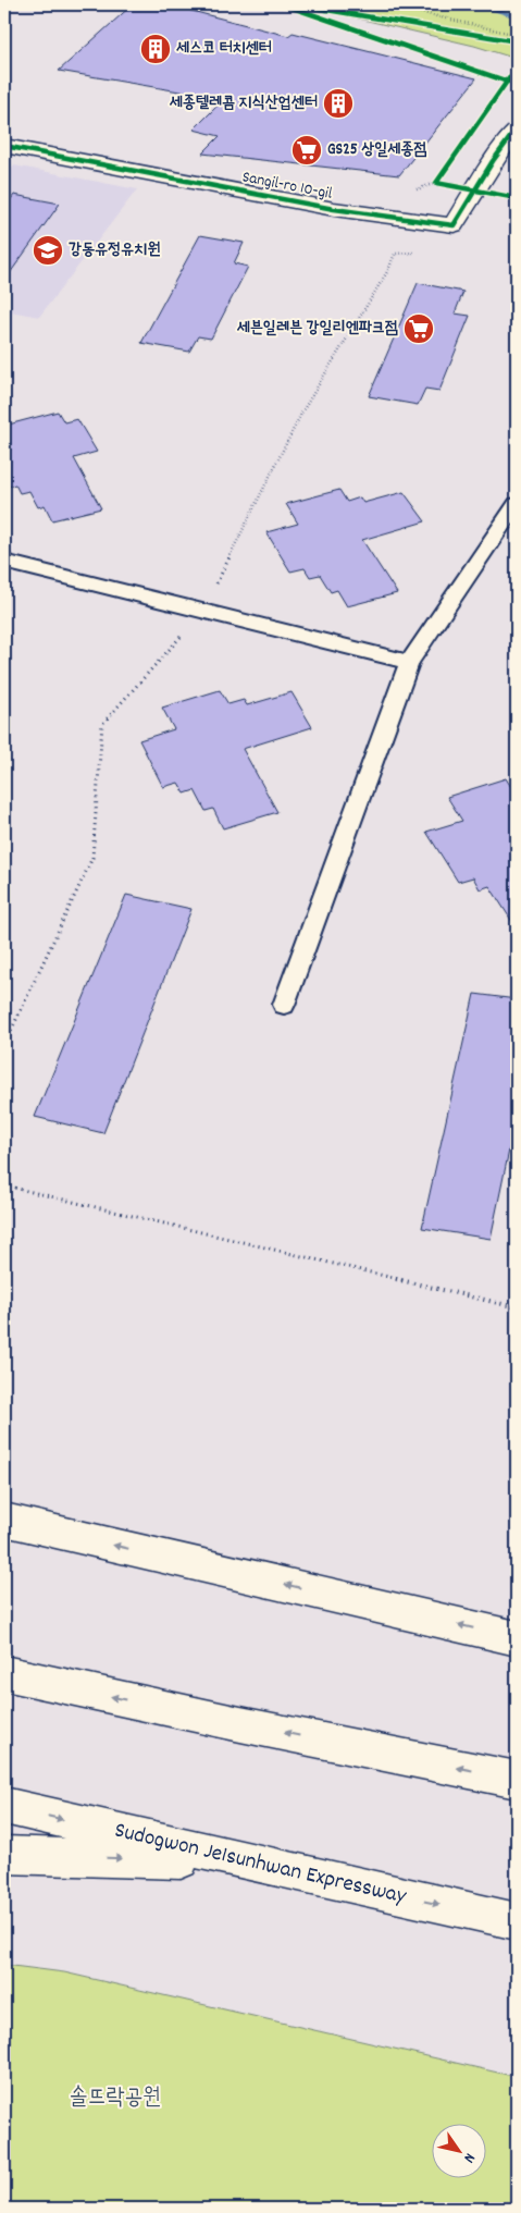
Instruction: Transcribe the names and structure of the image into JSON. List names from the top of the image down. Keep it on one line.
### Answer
{"streets":{"main road":["Sangil-ro 10-gil","Sudogwon Je1sunhwan Expressway"]},"parks":["솔뜨락공원"],"places":{"building":["세스코 터치센터","세종텔레콤 지식산업센터"],"supermarket":["GS25 상일세종점","세븐일레븐 강일리엔파크점"],"school or university":["강동유정유치원"]},"north":"bottom right"}
